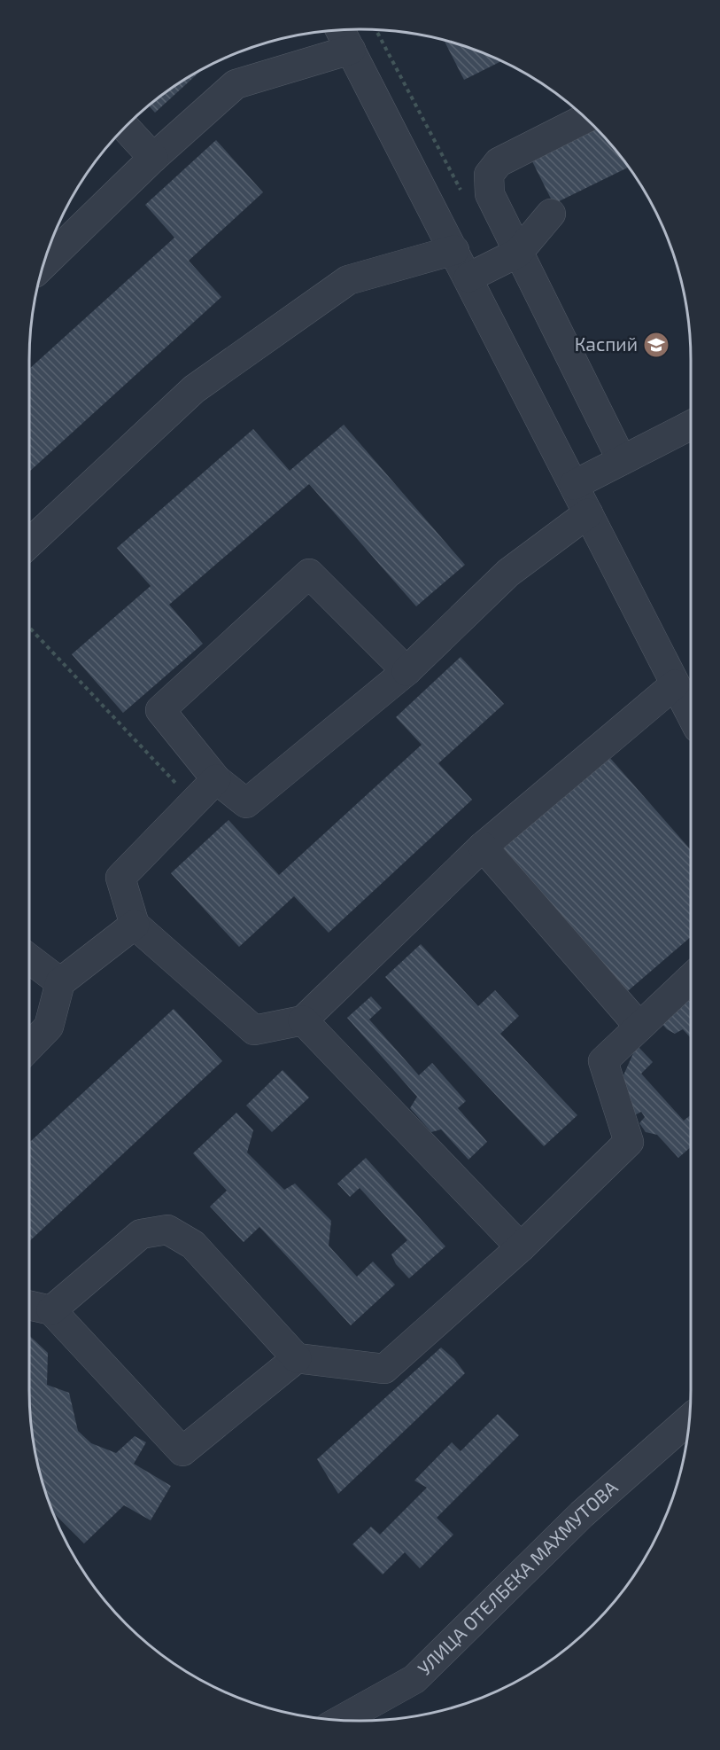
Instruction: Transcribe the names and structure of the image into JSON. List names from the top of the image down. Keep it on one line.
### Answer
{"streets":{"street":["УЛИЦА ОТЕЛБЕКА МАХМУТОВА"]},"places":{"school or university":["Каспий"]}}
